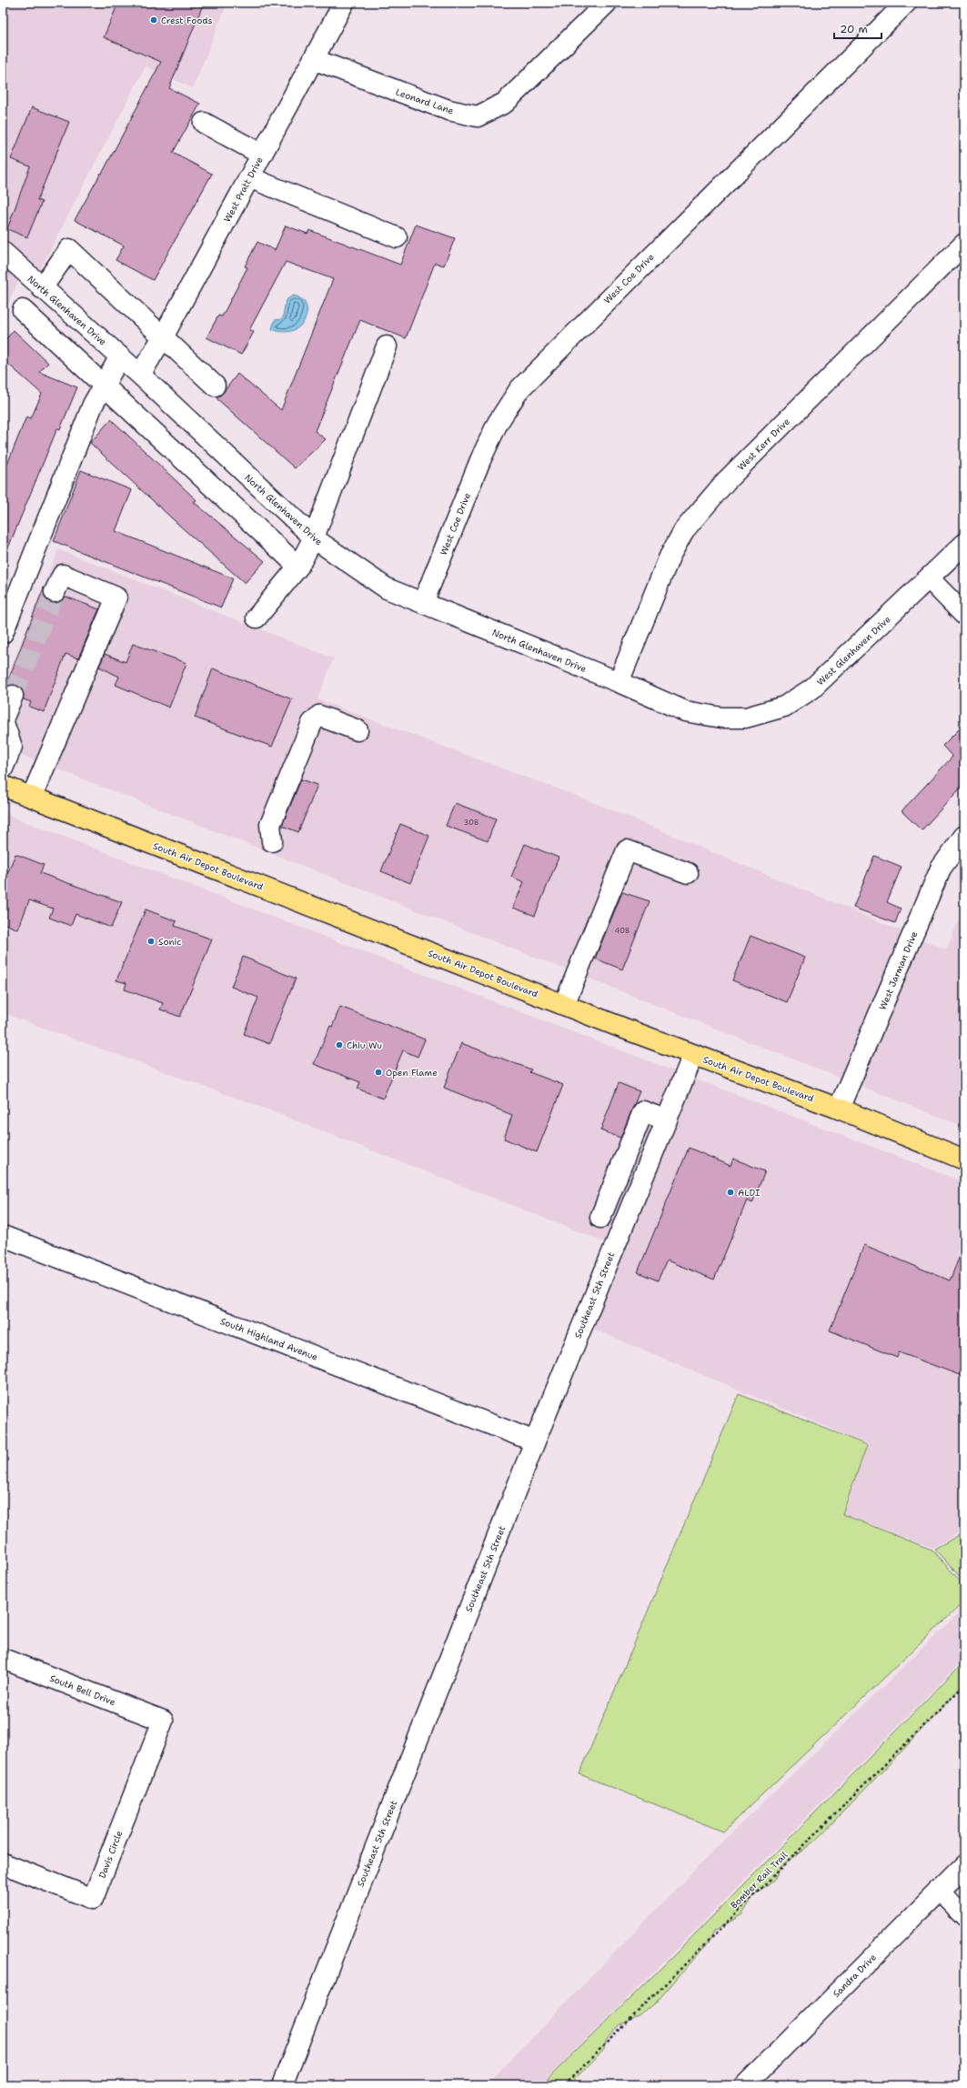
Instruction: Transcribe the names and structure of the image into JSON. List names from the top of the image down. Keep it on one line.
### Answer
{"streets":{"main road":["South Air Depot Boulevard"],"street":["Leonard Lane","West Pratt Drive","West Coe Drive","North Glenhaven Drive","West Kerr Drive","West Glenhaven Drive","West Jarman Drive","Southeast 5th Street","South Highland Avenue","South Bell Drive","Davis Circle","Sandra Drive"],"path":["Bomber Rail Trail"]},"crossings":[["Leonard Lane","West Pratt Drive"],["West Pratt Drive","North Glenhaven Drive"],["West Coe Drive","North Glenhaven Drive"],["North Glenhaven Drive","West Kerr Drive"],["North Glenhaven Drive","West Glenhaven Drive"],["South Air Depot Boulevard","West Jarman Drive"],["South Air Depot Boulevard","Southeast 5th Street"],["Southeast 5th Street","South Highland Avenue"],["South Bell Drive","Davis Circle"]],"places":["Crest Foods","Sonic","Chiu Wu","Open Flame","ALDI"],"house_numbers":["308","408"],"scale_bar":"20 m"}
